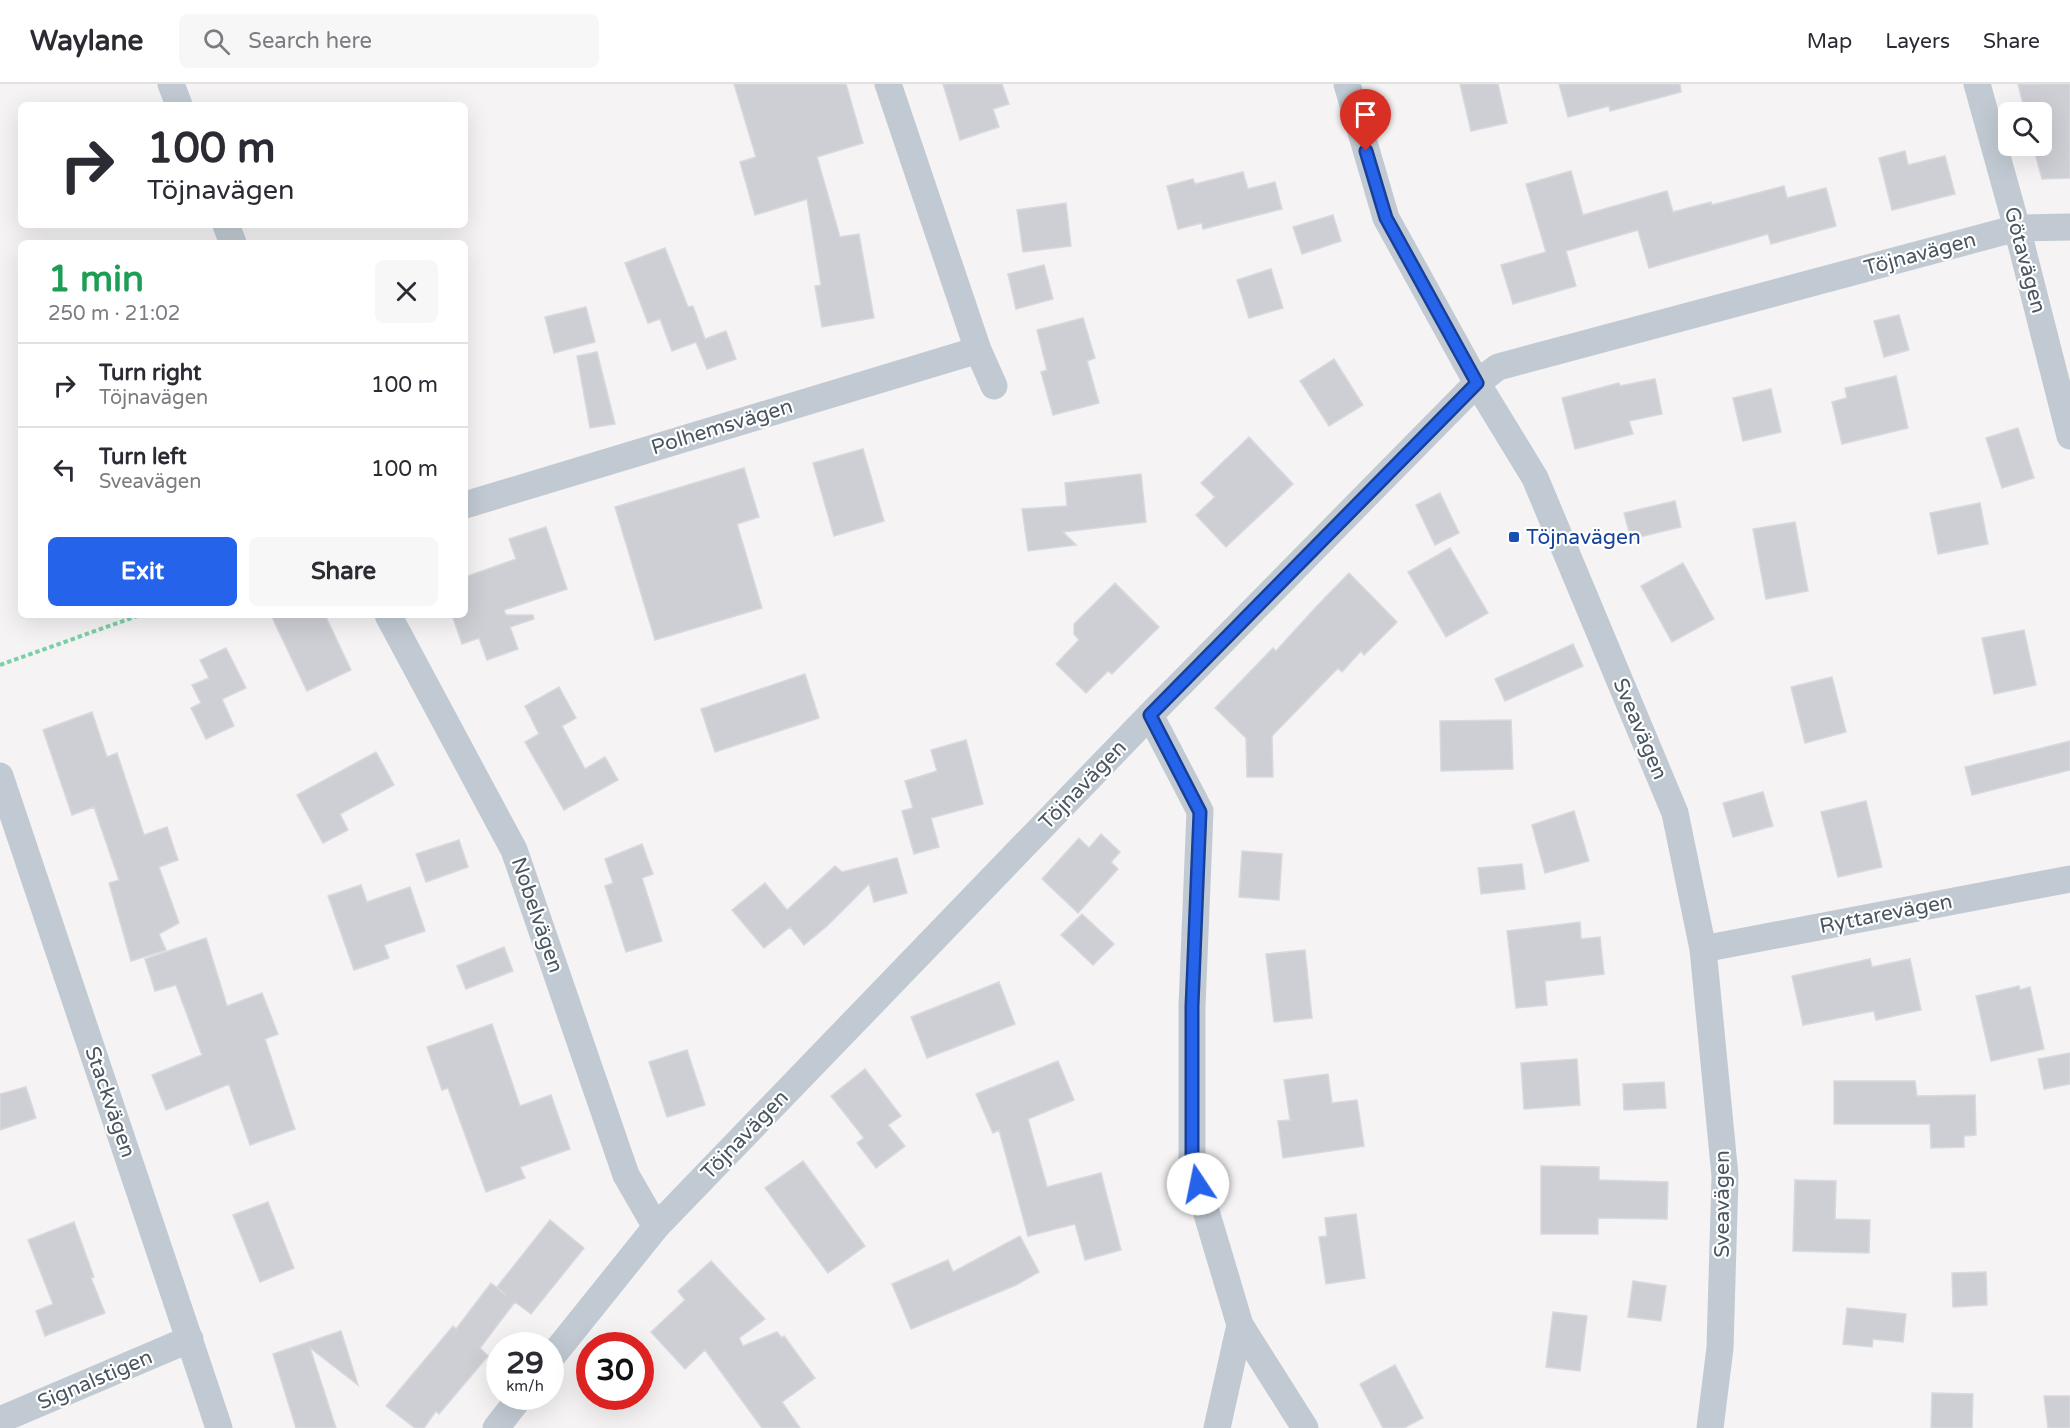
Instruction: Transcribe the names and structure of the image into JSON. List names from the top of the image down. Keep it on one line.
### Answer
{"streets":{"street":["Töjnavägen","Götavägen","Polhemsvägen","Sveavägen","Ryttarevägen","Nobelvägen","Stackvägen","Signalstigen"]},"crossings":[["Töjnavägen","Götavägen"],["Töjnavägen","Sveavägen"],["Töjnavägen","Nobelvägen"],["Sveavägen","Ryttarevägen"],["Stackvägen","Signalstigen"]],"places":{"transit":["Töjnavägen"]},"page":{"header":"Waylane","search":"Search here","nav":["Map","Layers","Share"],"turn":["100 m","Töjnavägen"],"heading":["1 min","250 m · 21:02"],"list":[{"name":"Turn right","note":"Töjnavägen","value":"100 m"},{"name":"Turn left","note":"Sveavägen","value":"100 m"}],"buttons":["Exit","Share"],"speed":"29 km/h","limit":"30"}}
